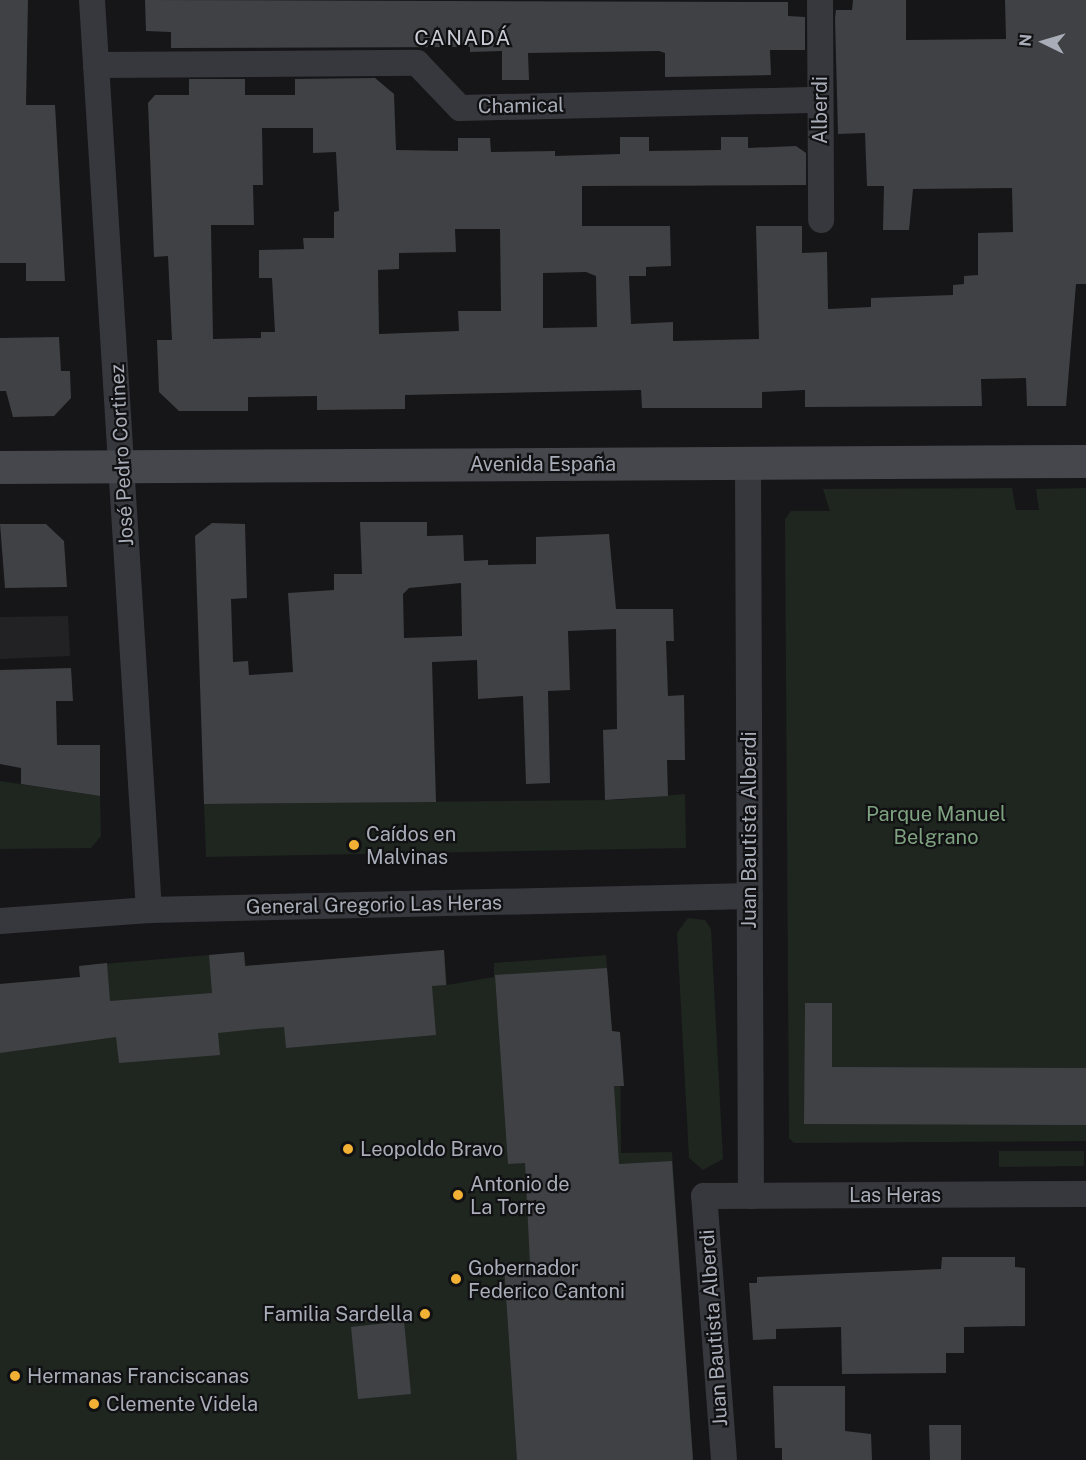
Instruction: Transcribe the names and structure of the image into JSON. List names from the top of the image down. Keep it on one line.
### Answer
{"streets":{"main road":["Avenida España"],"street":["Chamical","Alberdi","José Pedro Cortinez","Juan Bautista Alberdi","General Gregorio Las Heras","Las Heras"]},"crossings":[["Chamical","Alberdi"],["Chamical","José Pedro Cortinez"],["José Pedro Cortinez","Avenida España"],["José Pedro Cortinez","General Gregorio Las Heras"],["Avenida España","Juan Bautista Alberdi"],["Juan Bautista Alberdi","General Gregorio Las Heras"],["Juan Bautista Alberdi","Las Heras"]],"districts":["CANADÁ"],"parks":["Parque Manuel Belgrano"],"places":["Caídos en Malvinas","Leopoldo Bravo","Antonio de La Torre","Gobernador Federico Cantoni","Familia Sardella","Hermanas Franciscanas","Clemente Videla"],"north":"left"}
